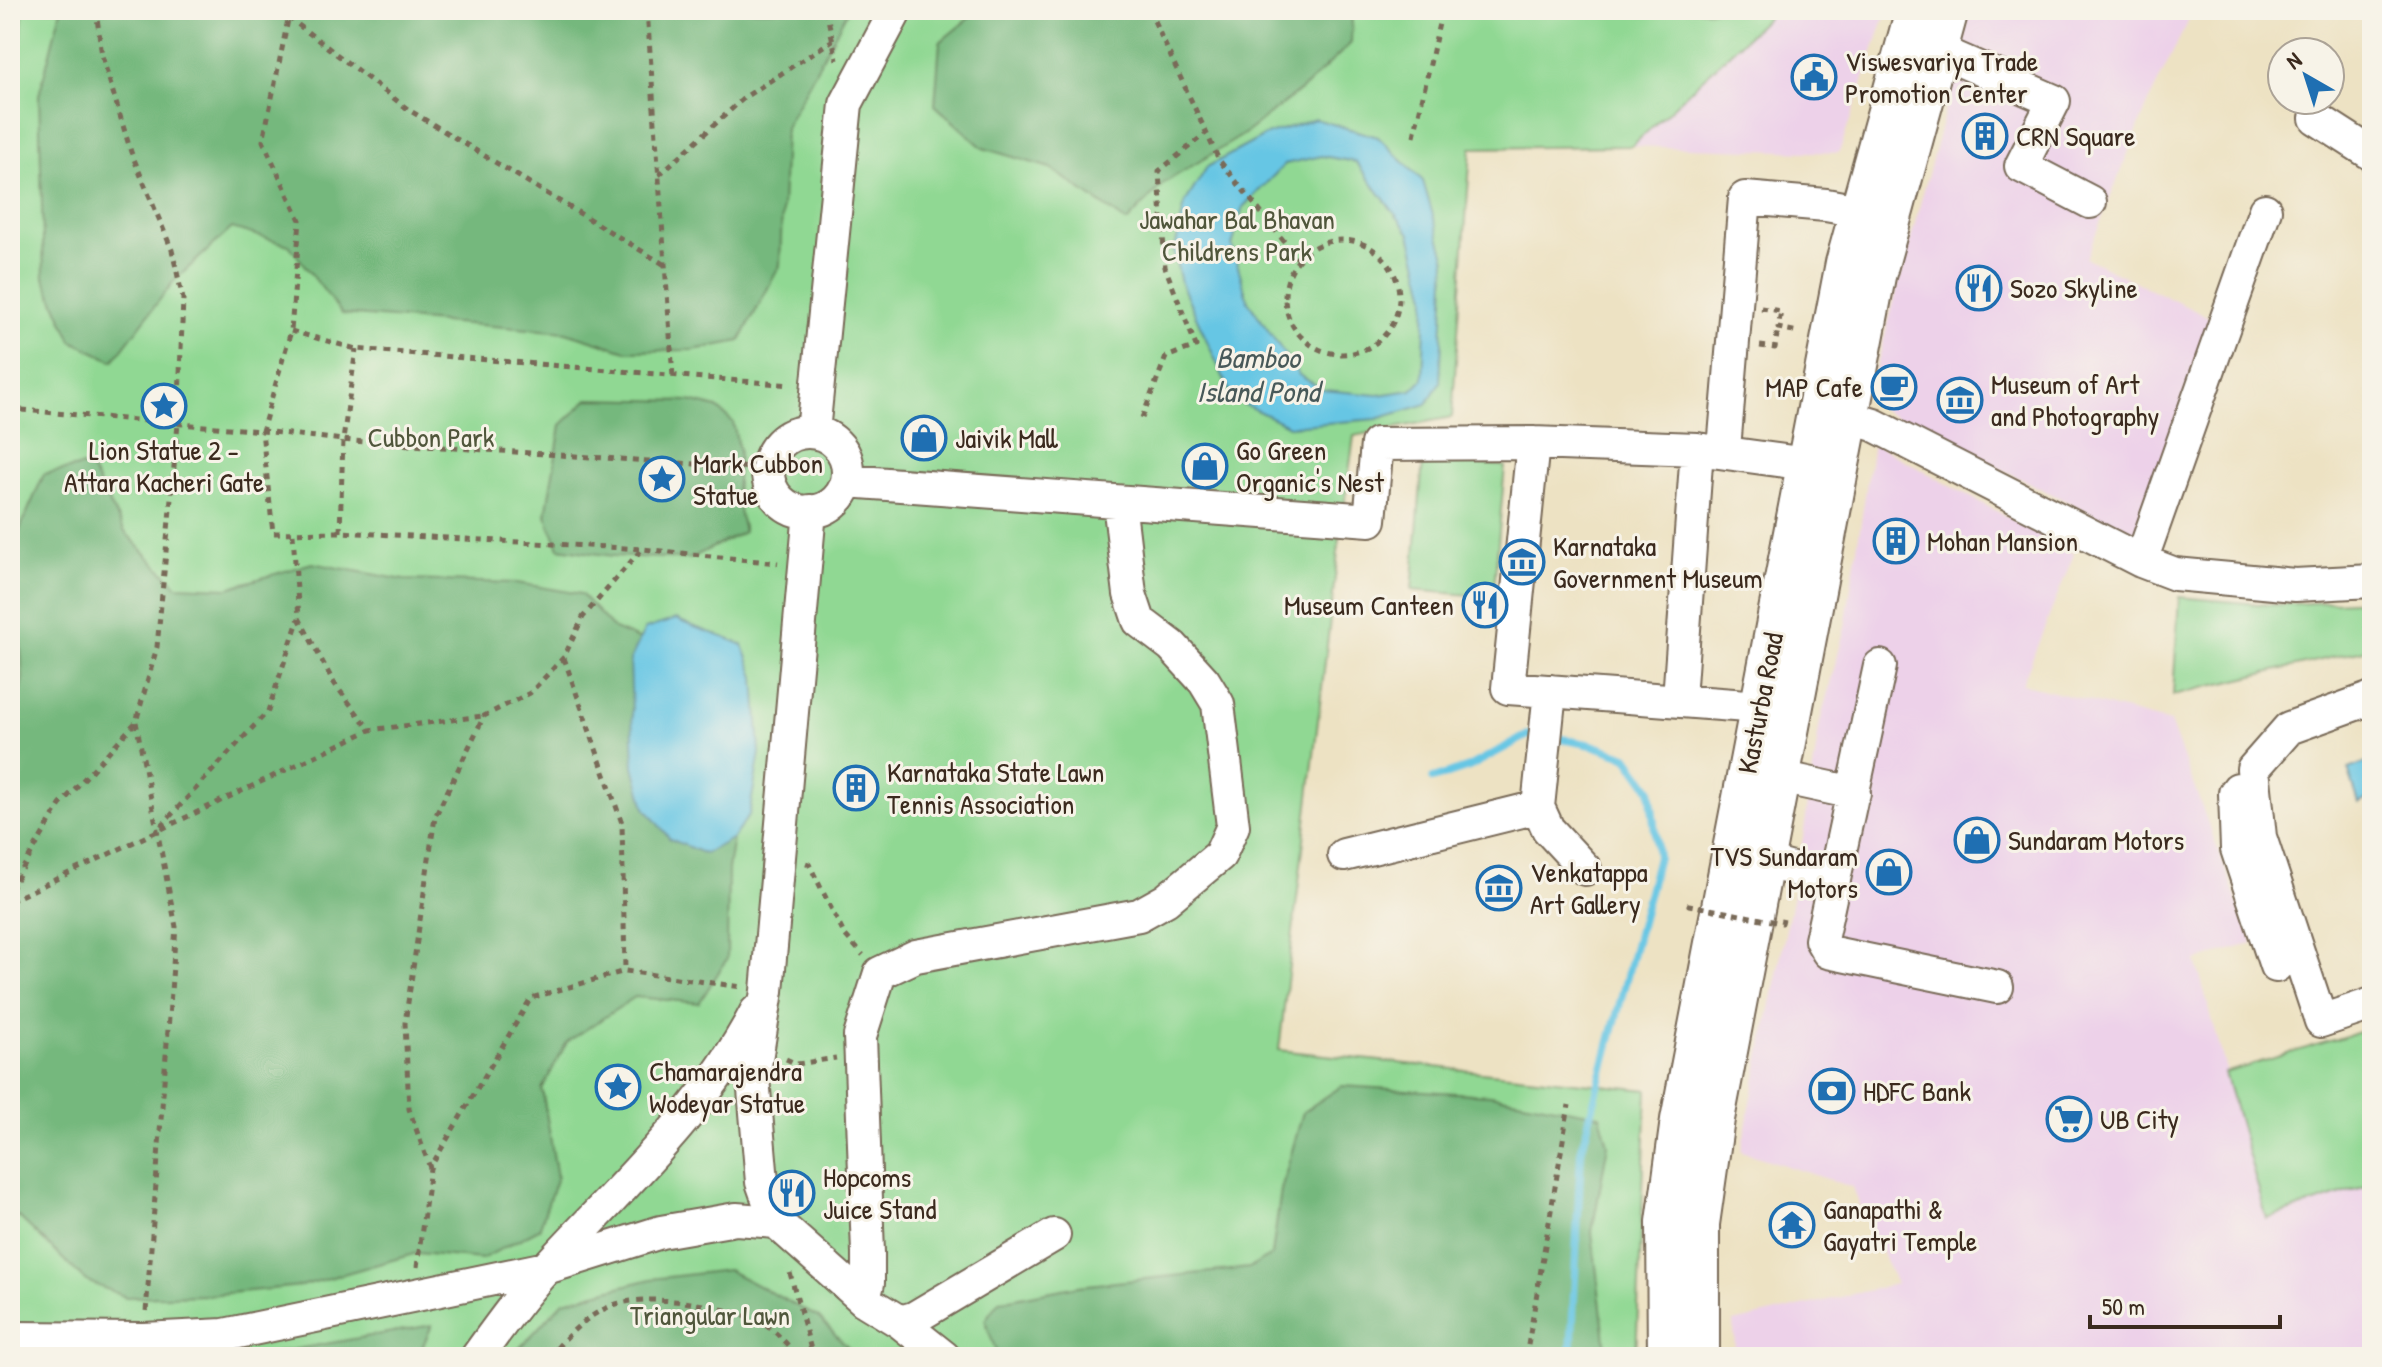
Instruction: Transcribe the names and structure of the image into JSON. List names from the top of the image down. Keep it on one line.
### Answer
{"streets":{"main road":["Kasturba Road"]},"water":["Bamboo Island Pond"],"parks":["Jawahar Bal Bhavan Childrens Park","Cubbon Park","Triangular Lawn"],"places":{"public building":["Viswesvariya Trade Promotion Center"],"building":["CRN Square","Mohan Mansion","Karnataka State Lawn Tennis Association"],"restaurant":["Sozo Skyline","Museum Canteen","Hopcoms Juice Stand"],"cafe":["MAP Cafe"],"museum":["Museum of Art and Photography","Karnataka Government Museum","Venkatappa Art Gallery"],"place":["Lion Statue 2 - Attara Kacheri Gate","Mark Cubbon Statue","Chamarajendra Wodeyar Statue"],"shop":["Jaivik Mall","Go Green Organic's Nest","Sundaram Motors","TVS Sundaram Motors"],"bank":["HDFC Bank"],"supermarket":["UB City"],"temple":["Ganapathi & Gayatri Temple"]},"scale_bar":"50 m","north":"top left"}
